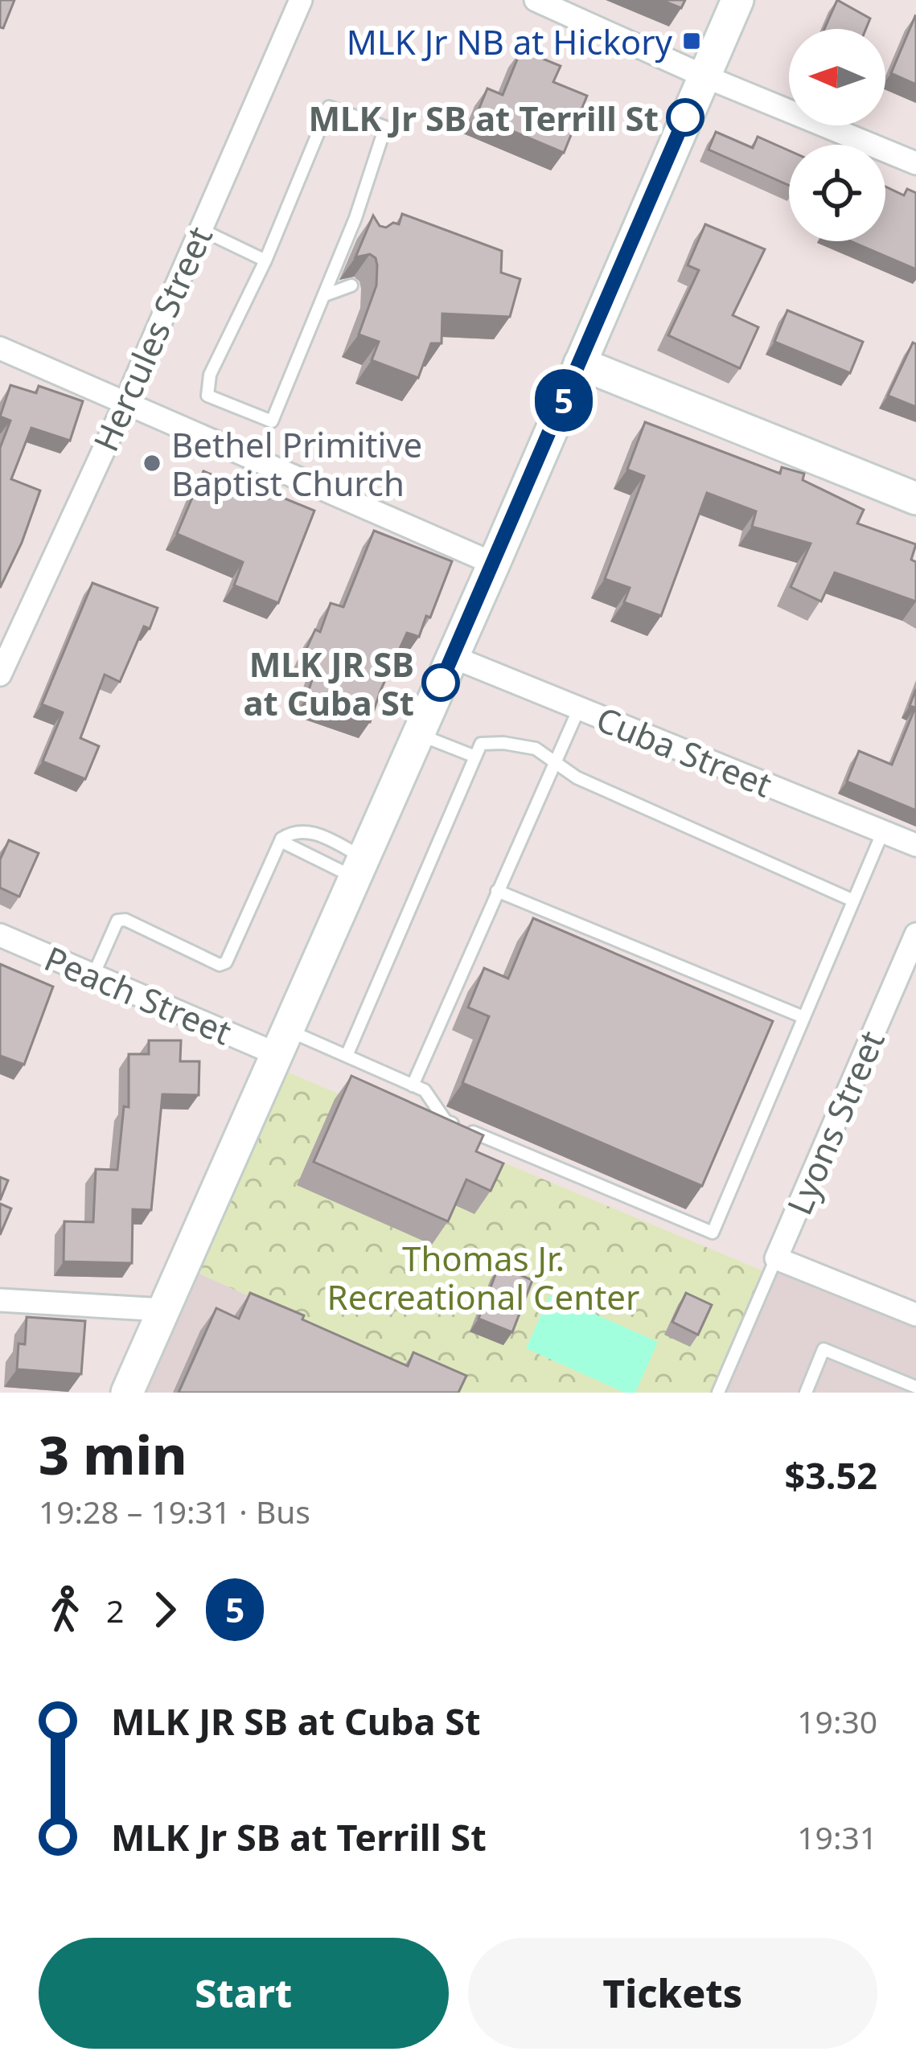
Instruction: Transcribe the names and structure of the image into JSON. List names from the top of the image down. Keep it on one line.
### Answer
{"streets":{"street":["Hercules Street","Cuba Street","Peach Street","Lyons Street"]},"parks":["Thomas Jr. Recreational Center"],"places":{"transit":["MLK Jr NB at Hickory"],"other":["MLK Jr SB at Terrill St","Bethel Primitive Baptist Church","MLK JR SB at Cuba St"]},"lines":["bus line 5"],"north":"left","page":{"on_map":"5","heading":["3 min","19:28 – 19:31 · Bus","$3.52"],"legs":["2","5"],"list":[{"name":"MLK JR SB at Cuba St","value":"19:30"},{"name":"MLK Jr SB at Terrill St","value":"19:31"}],"buttons":["Start","Tickets"]}}
